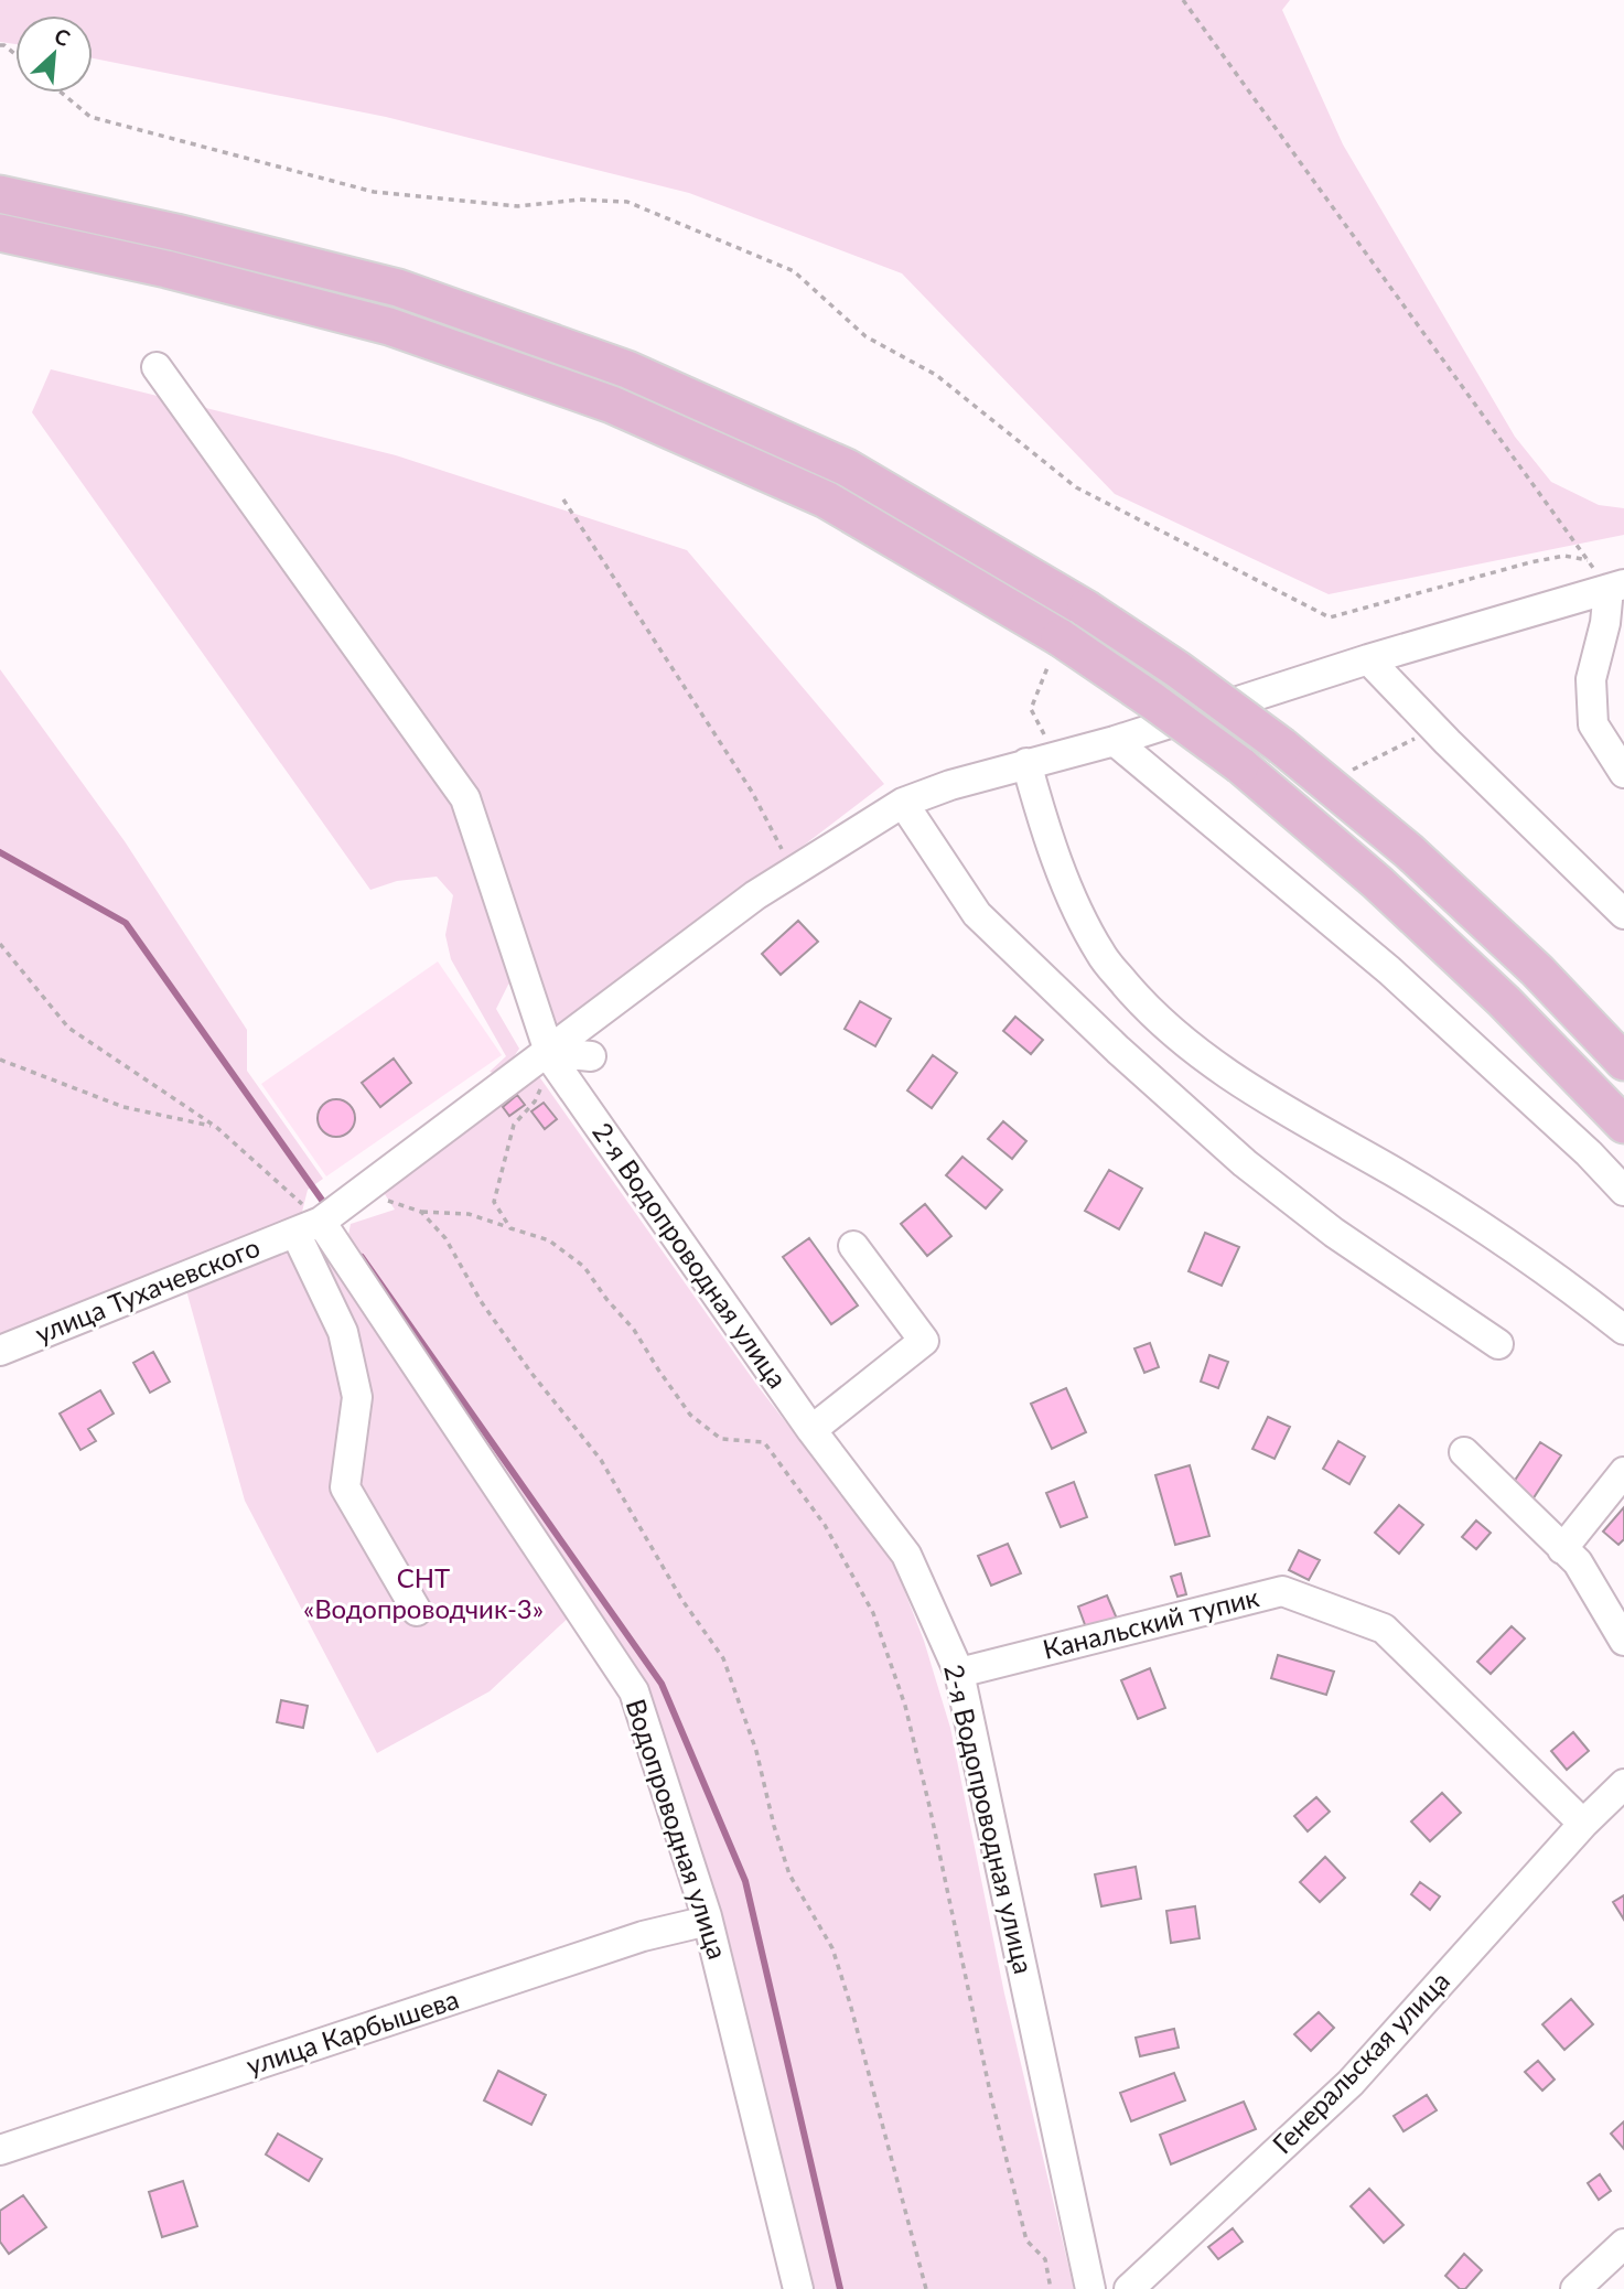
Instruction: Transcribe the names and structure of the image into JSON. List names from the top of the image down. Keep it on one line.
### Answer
{"streets":{"street":["2-я Водопроводная улица","улица Тухачевского","Канальский тупик","Водопроводная улица","улица Карбышева","Генеральская улица"]},"crossings":[["2-я Водопроводная улица","улица Тухачевского"],["2-я Водопроводная улица","Канальский тупик"],["улица Тухачевского","Водопроводная улица"],["Канальский тупик","Генеральская улица"],["Водопроводная улица","улица Карбышева"]],"parks":["СНТ «Водопроводчик-3»"],"north":"top right"}
